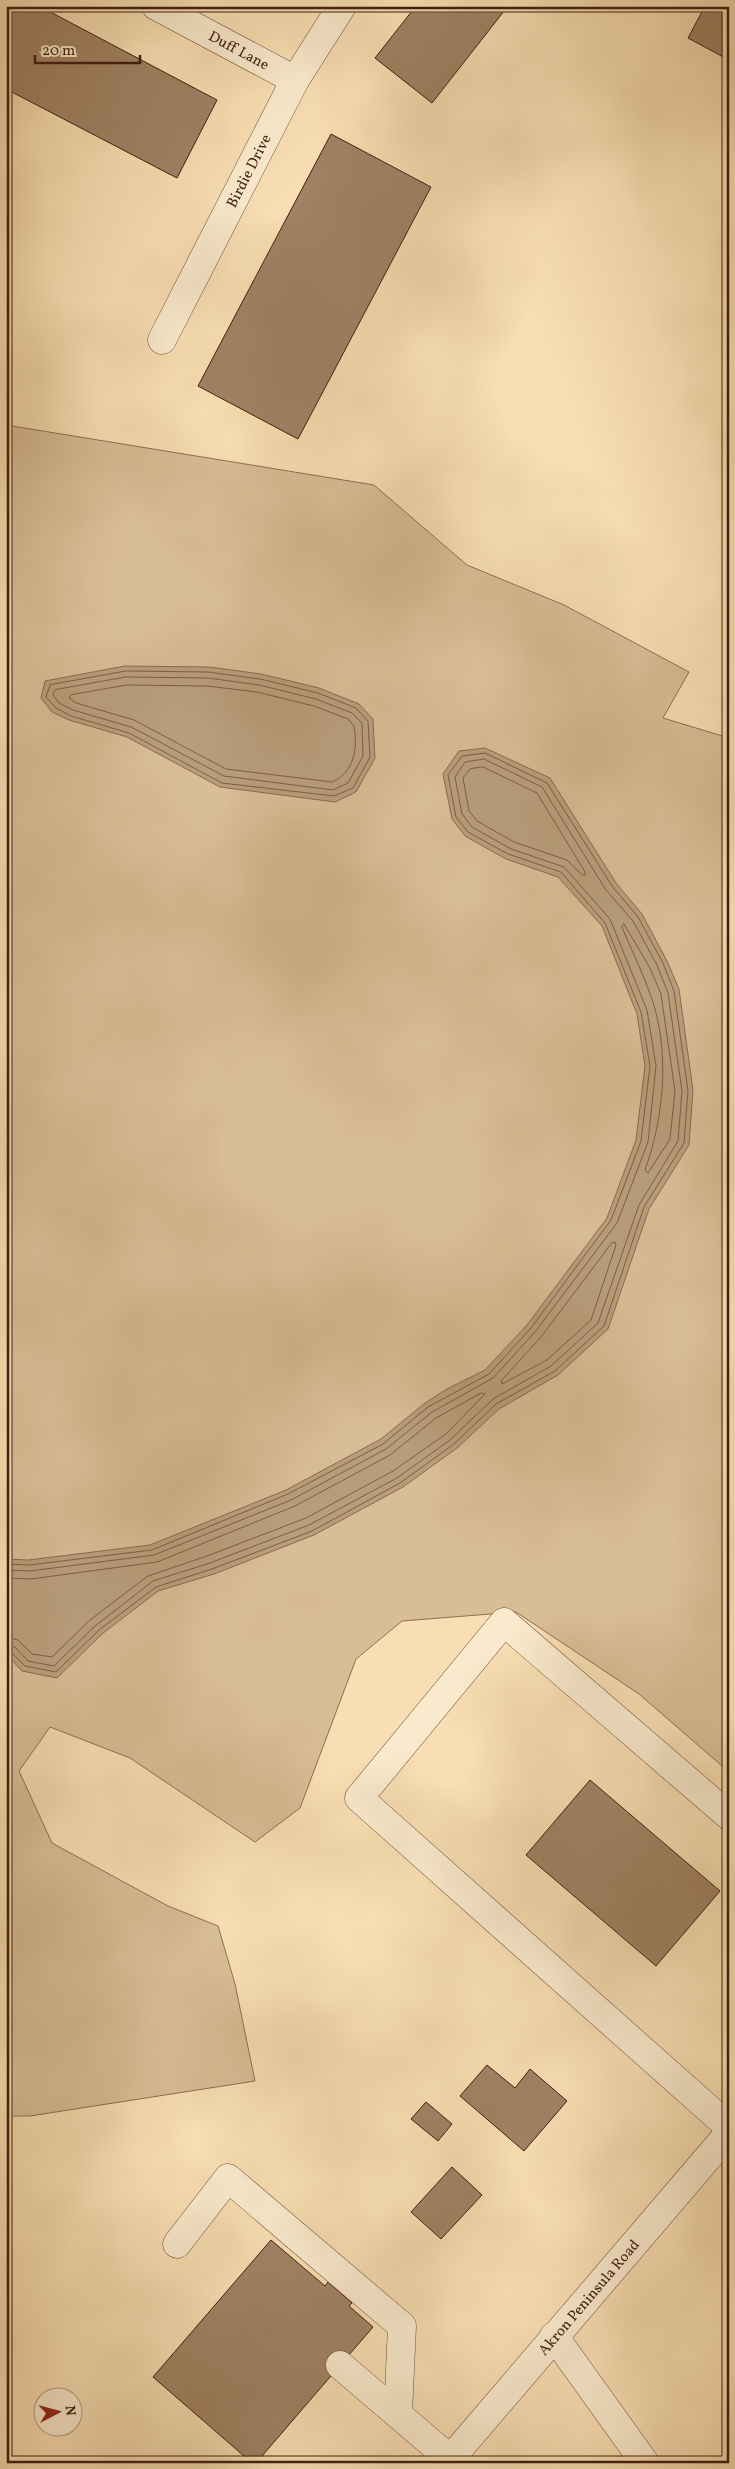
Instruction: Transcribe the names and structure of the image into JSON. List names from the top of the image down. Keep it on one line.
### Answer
{"streets":{"street":["Duff Lane","Birdie Drive","Akron Peninsula Road"]},"crossings":[["Duff Lane","Birdie Drive"]],"scale_bar":"20 m","north":"right"}
